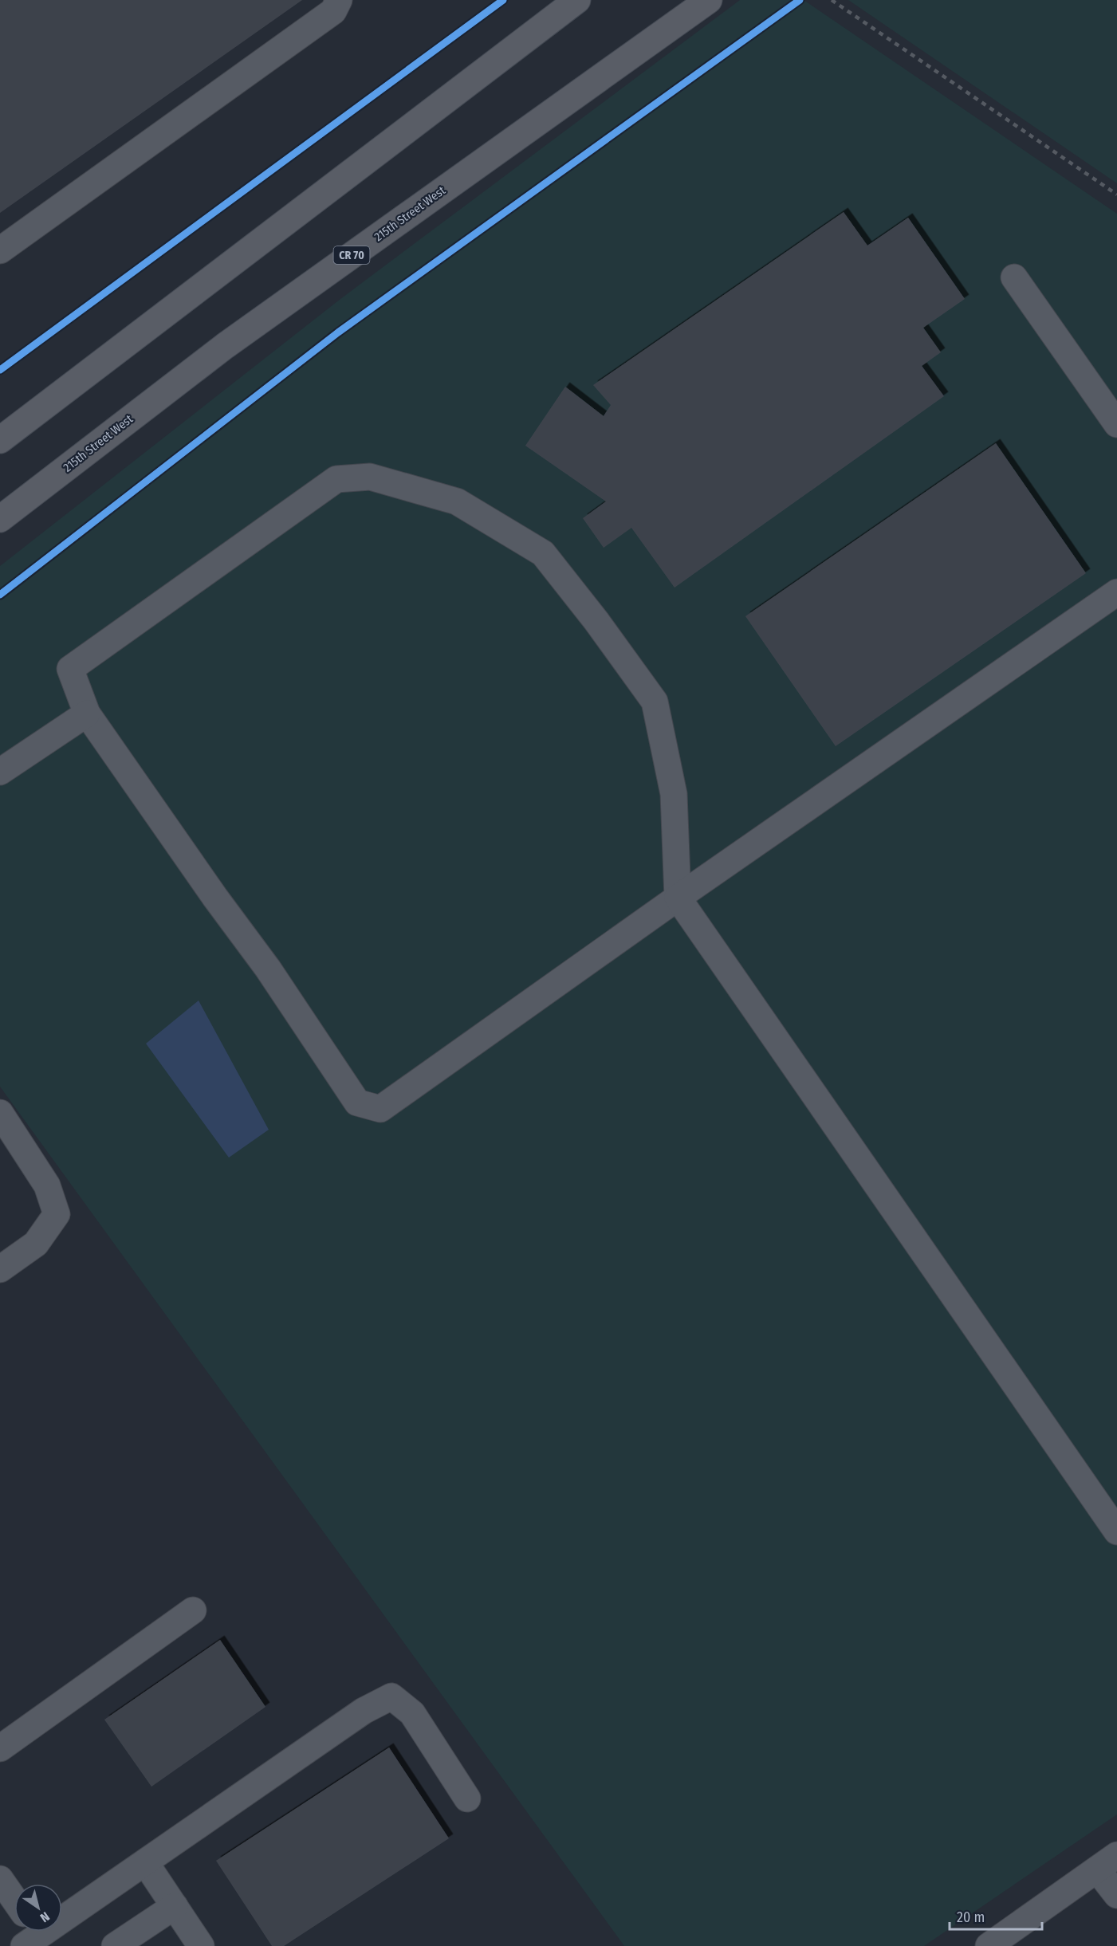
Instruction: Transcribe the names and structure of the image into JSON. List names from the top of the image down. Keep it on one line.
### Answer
{"streets":{"main road":["215th Street West","CR 70"]},"scale_bar":"20 m","north":"bottom right"}
